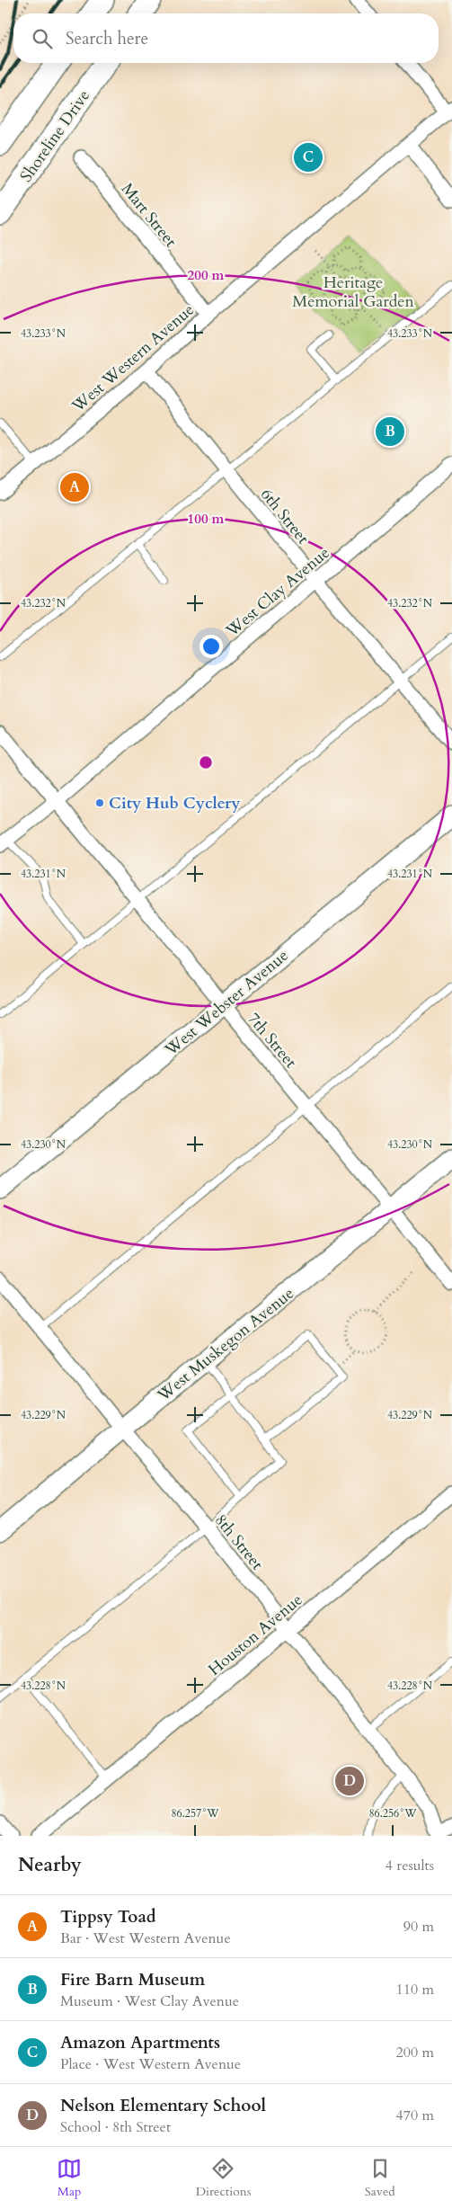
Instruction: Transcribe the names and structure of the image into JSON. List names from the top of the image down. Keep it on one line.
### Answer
{"streets":{"highway":["Shoreline Drive"],"main road":["West Webster Avenue","West Muskegon Avenue"],"street":["Mart Street","West Western Avenue","6th Street","West Clay Avenue","7th Street","8th Street","Houston Avenue"]},"crossings":[["Mart Street","West Western Avenue"],["West Western Avenue","6th Street"],["6th Street","West Clay Avenue"],["West Clay Avenue","7th Street"],["West Webster Avenue","7th Street"],["7th Street","West Muskegon Avenue"],["West Muskegon Avenue","8th Street"],["8th Street","Houston Avenue"]],"parks":["Heritage Memorial Garden"],"places":["City Hub Cyclery"],"page":{"search":"Search here","pins":["C","B","A","D"],"heading":["Nearby","4 results"],"list":[{"mark":"A","name":"Tippsy Toad","note":"Bar · West Western Avenue","value":"90 m"},{"mark":"B","name":"Fire Barn Museum","note":"Museum · West Clay Avenue","value":"110 m"},{"mark":"C","name":"Amazon Apartments","note":"Place · West Western Avenue","value":"200 m"},{"mark":"D","name":"Nelson Elementary School","note":"School · 8th Street","value":"470 m"}],"nav":["Map","Directions","Saved"]},"coordinates":["43.233°N","43.232°N","43.231°N","43.230°N","43.229°N","43.228°N","86.257°W","86.256°W"],"rings":["200 m","100 m"]}
